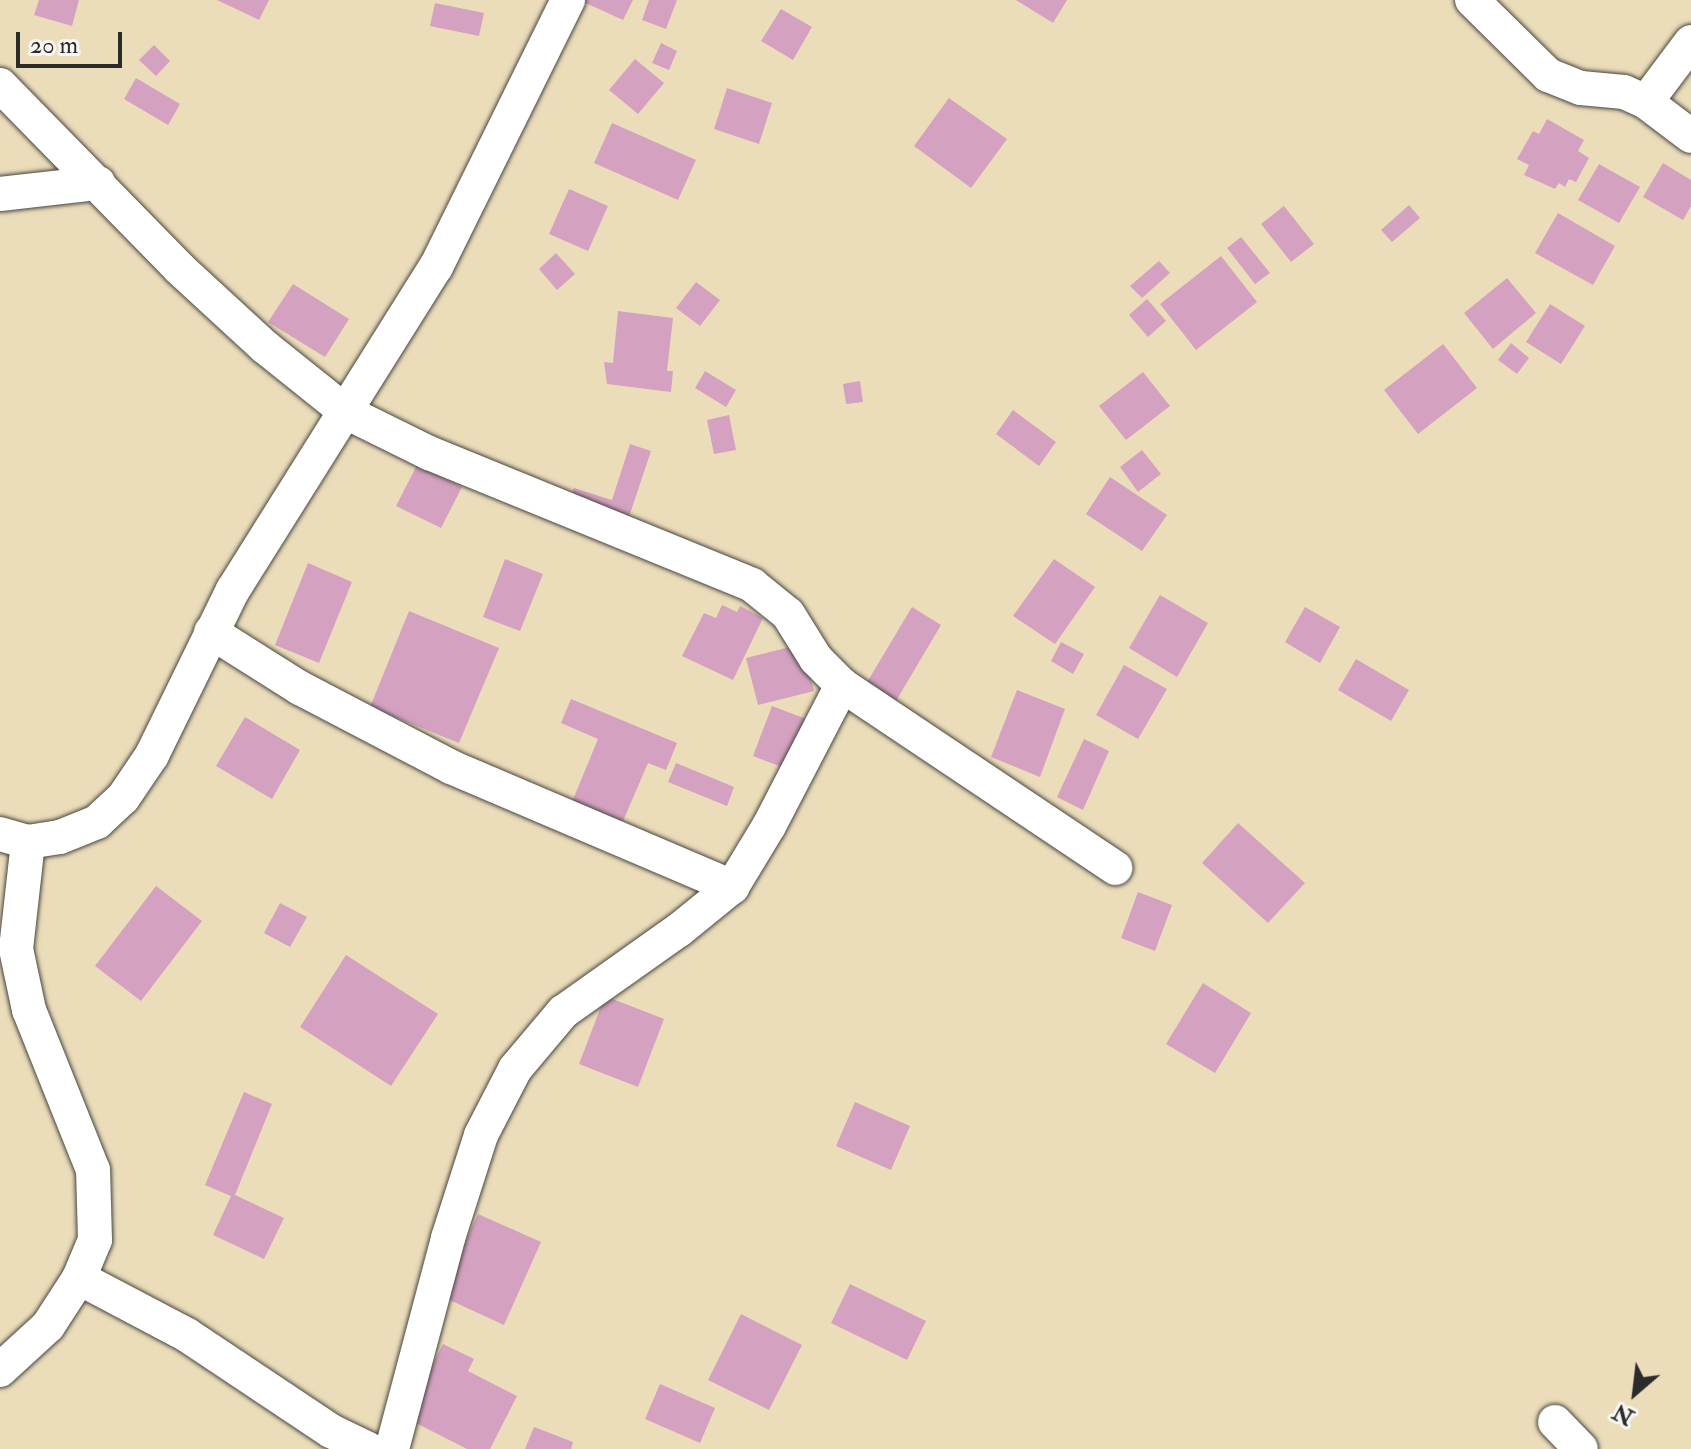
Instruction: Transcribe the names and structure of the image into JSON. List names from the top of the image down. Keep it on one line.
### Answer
{"scale_bar":"20 m","north":"bottom left"}
